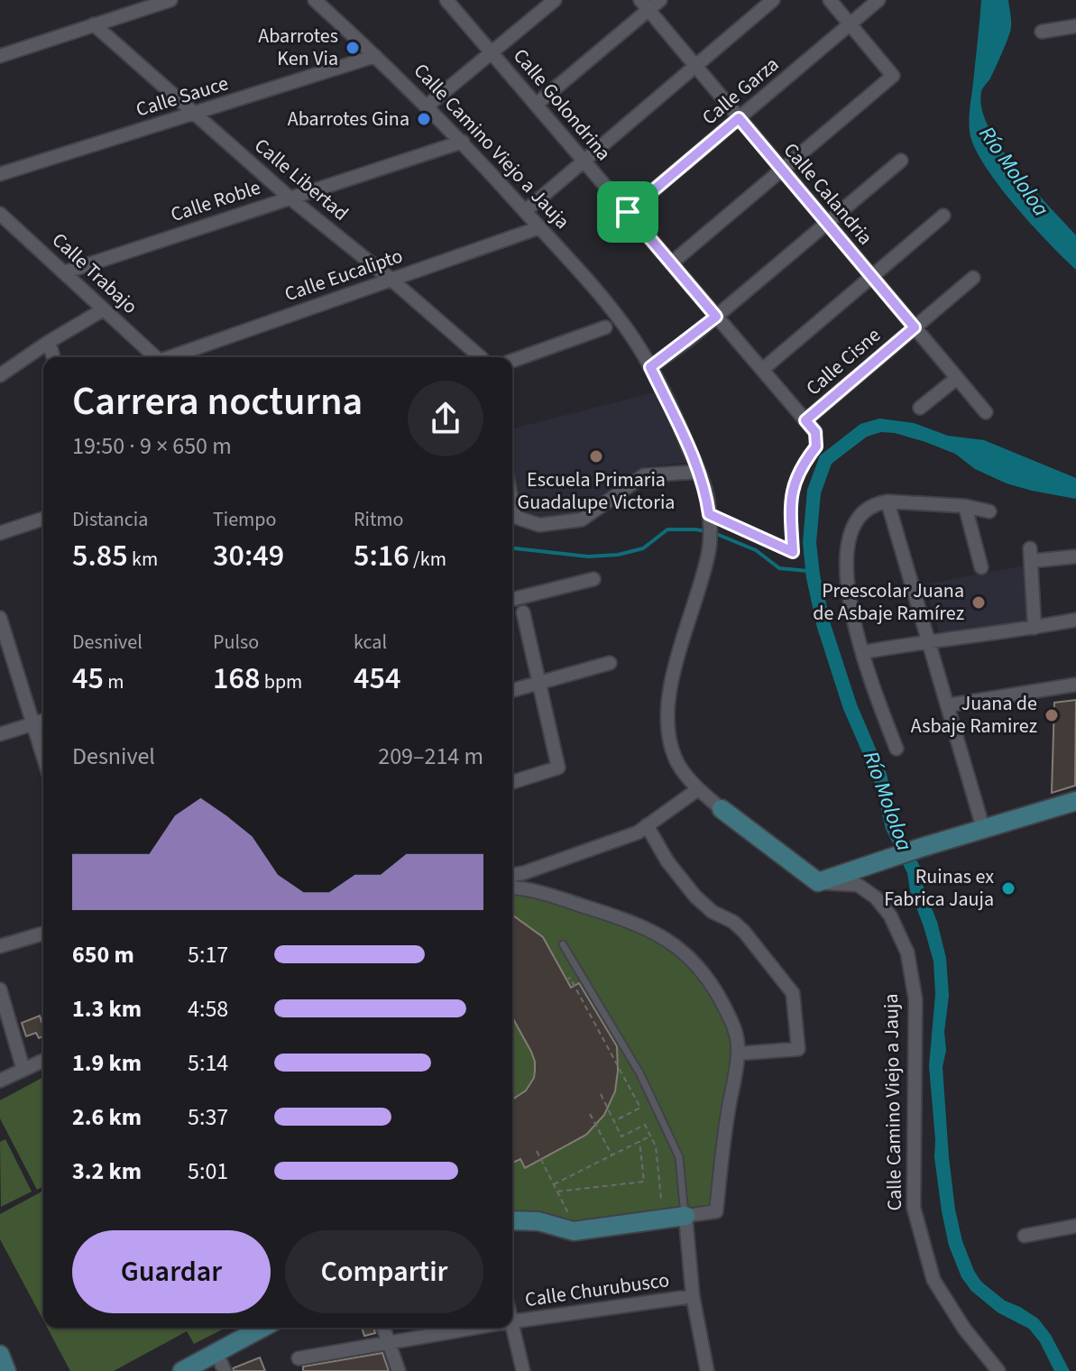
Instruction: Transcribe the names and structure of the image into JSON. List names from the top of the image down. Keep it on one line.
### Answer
{"streets":{"street":["Calle Garza","Calle Sauce","Calle Golondrina","Calle Camino Viejo a Jauja","Calle Libertad","Calle Calandria","Calle Roble","Calle Trabajo","Calle Eucalipto","Calle Cisne","Calle Churubusco"]},"crossings":[["Calle Garza","Calle Golondrina"],["Calle Garza","Calle Calandria"],["Calle Sauce","Calle Camino Viejo a Jauja"],["Calle Sauce","Calle Libertad"],["Calle Golondrina","Calle Cisne"],["Calle Camino Viejo a Jauja","Calle Roble"],["Calle Camino Viejo a Jauja","Calle Eucalipto"],["Calle Libertad","Calle Roble"],["Calle Libertad","Calle Eucalipto"],["Calle Calandria","Calle Cisne"],["Calle Roble","Calle Trabajo"]],"water":["Río Mololoa"],"places":["Abarrotes Ken Via","Abarrotes Gina","Escuela Primaria Guadalupe Victoria","Preescolar Juana de Asbaje Ramírez","Juana de Asbaje Ramirez","Ruinas ex Fabrica Jauja"],"page":{"heading":["Carrera nocturna","19:50 · 9 × 650 m"],"stats":[["Distancia","5.85 km"],["Tiempo","30:49"],["Ritmo","5:16 /km"],["Desnivel","45 m"],["Pulso","168 bpm"],["kcal","454"]],"chart":["Desnivel","209–214 m"],"list":[{"name":"650 m","note":"5:17"},{"name":"1.3 km","note":"4:58"},{"name":"1.9 km","note":"5:14"},{"name":"2.6 km","note":"5:37"},{"name":"3.2 km","note":"5:01"}],"buttons":["Guardar","Compartir"]}}
